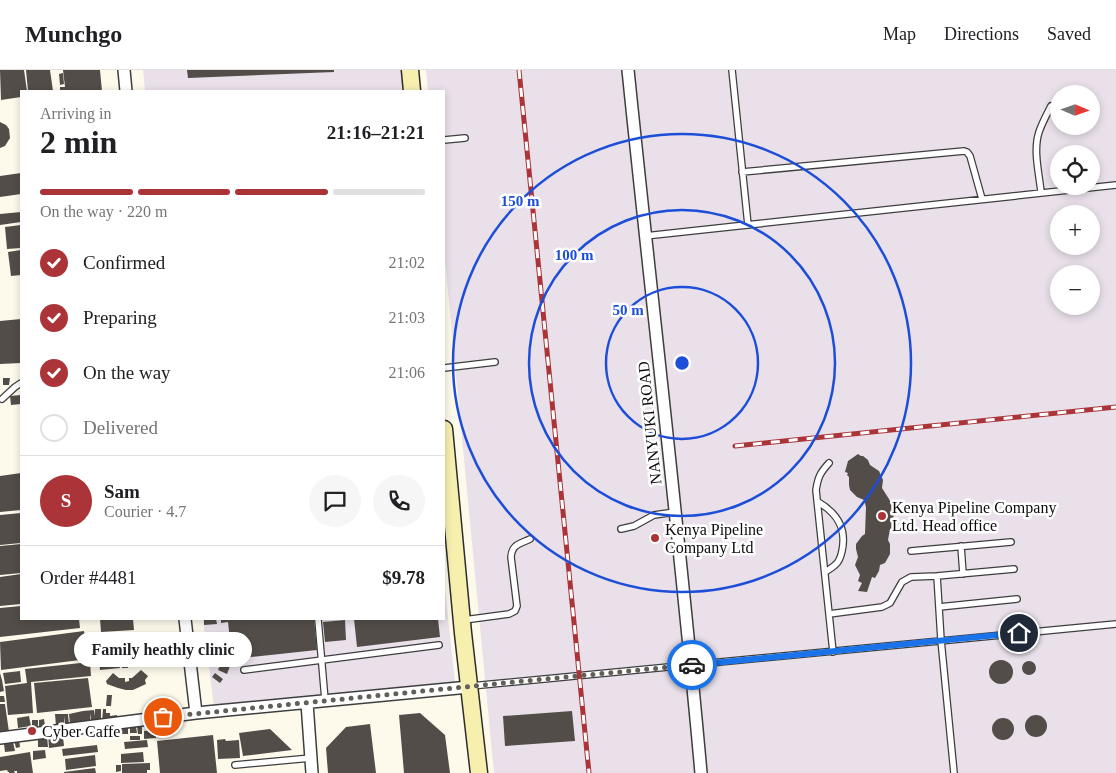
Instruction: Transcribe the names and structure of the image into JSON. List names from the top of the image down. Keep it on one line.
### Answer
{"streets":{"street":["NANYUKI ROAD"]},"places":["Kenya Pipeline Company Ltd. Head office","Kenya Pipeline Company Ltd","Family heathly clinic","Cyber Caffe"],"north":"right","page":{"header":"Munchgo","nav":["Map","Directions","Saved"],"map_buttons":["+","−"],"heading":["2 min","Arriving in","21:16–21:21"],"panel":["Sam","Courier · 4.7","Order #4481","$9.78"],"bar":"On the way · 220 m","list":[["Confirmed","21:02"],["Preparing","21:03"],["On the way","21:06"],"Delivered"],"round":"S","bubble":"Family heathly clinic"},"rings":["150 m","100 m","50 m"]}
